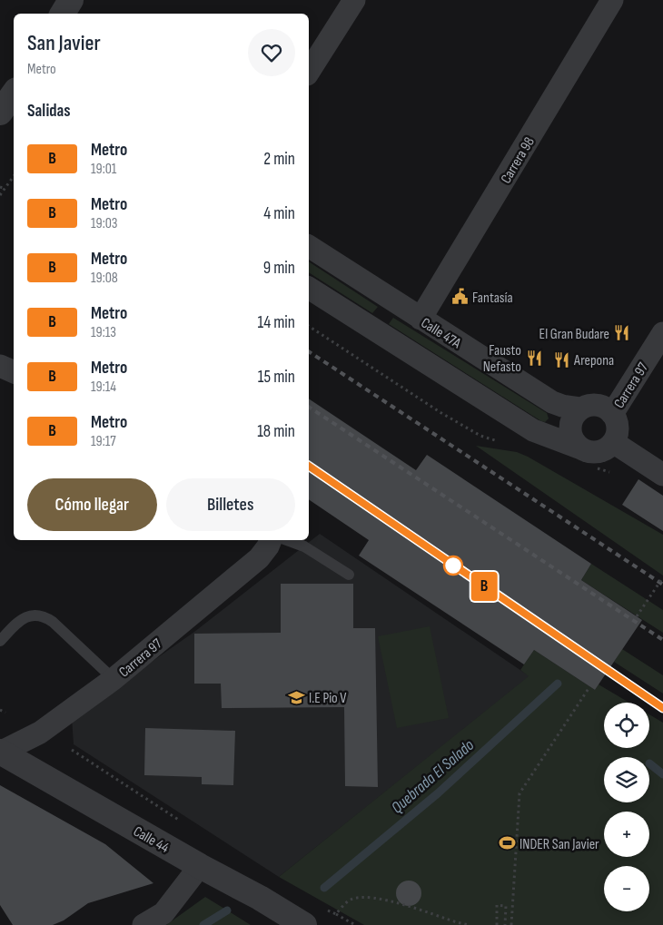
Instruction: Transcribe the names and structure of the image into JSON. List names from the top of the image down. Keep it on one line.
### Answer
{"streets":{"street":["Carrera 98","Calle 47A","Carrera 97","Calle 44"]},"crossings":[["Carrera 98","Calle 47A"],["Calle 47A","Carrera 97"],["Carrera 97","Calle 44"]],"water":["Quebrada El Salado"],"places":{"public building":["Fantasía"],"restaurant":["El Gran Budare","Fausto Nefasto","Arepona"],"school or university":["I.E Pio V"],"sports":["INDER San Javier"]},"lines":["metro line B"],"page":{"on_map":"B","heading":[["San Javier","Metro"],"Salidas"],"list":[{"mark":"B","name":"Metro","note":"19:01","value":"2 min"},{"mark":"B","name":"Metro","note":"19:03","value":"4 min"},{"mark":"B","name":"Metro","note":"19:08","value":"9 min"},{"mark":"B","name":"Metro","note":"19:13","value":"14 min"},{"mark":"B","name":"Metro","note":"19:14","value":"15 min"},{"mark":"B","name":"Metro","note":"19:17","value":"18 min"}],"buttons":["Cómo llegar","Billetes"],"map_buttons":["+","−"]}}
